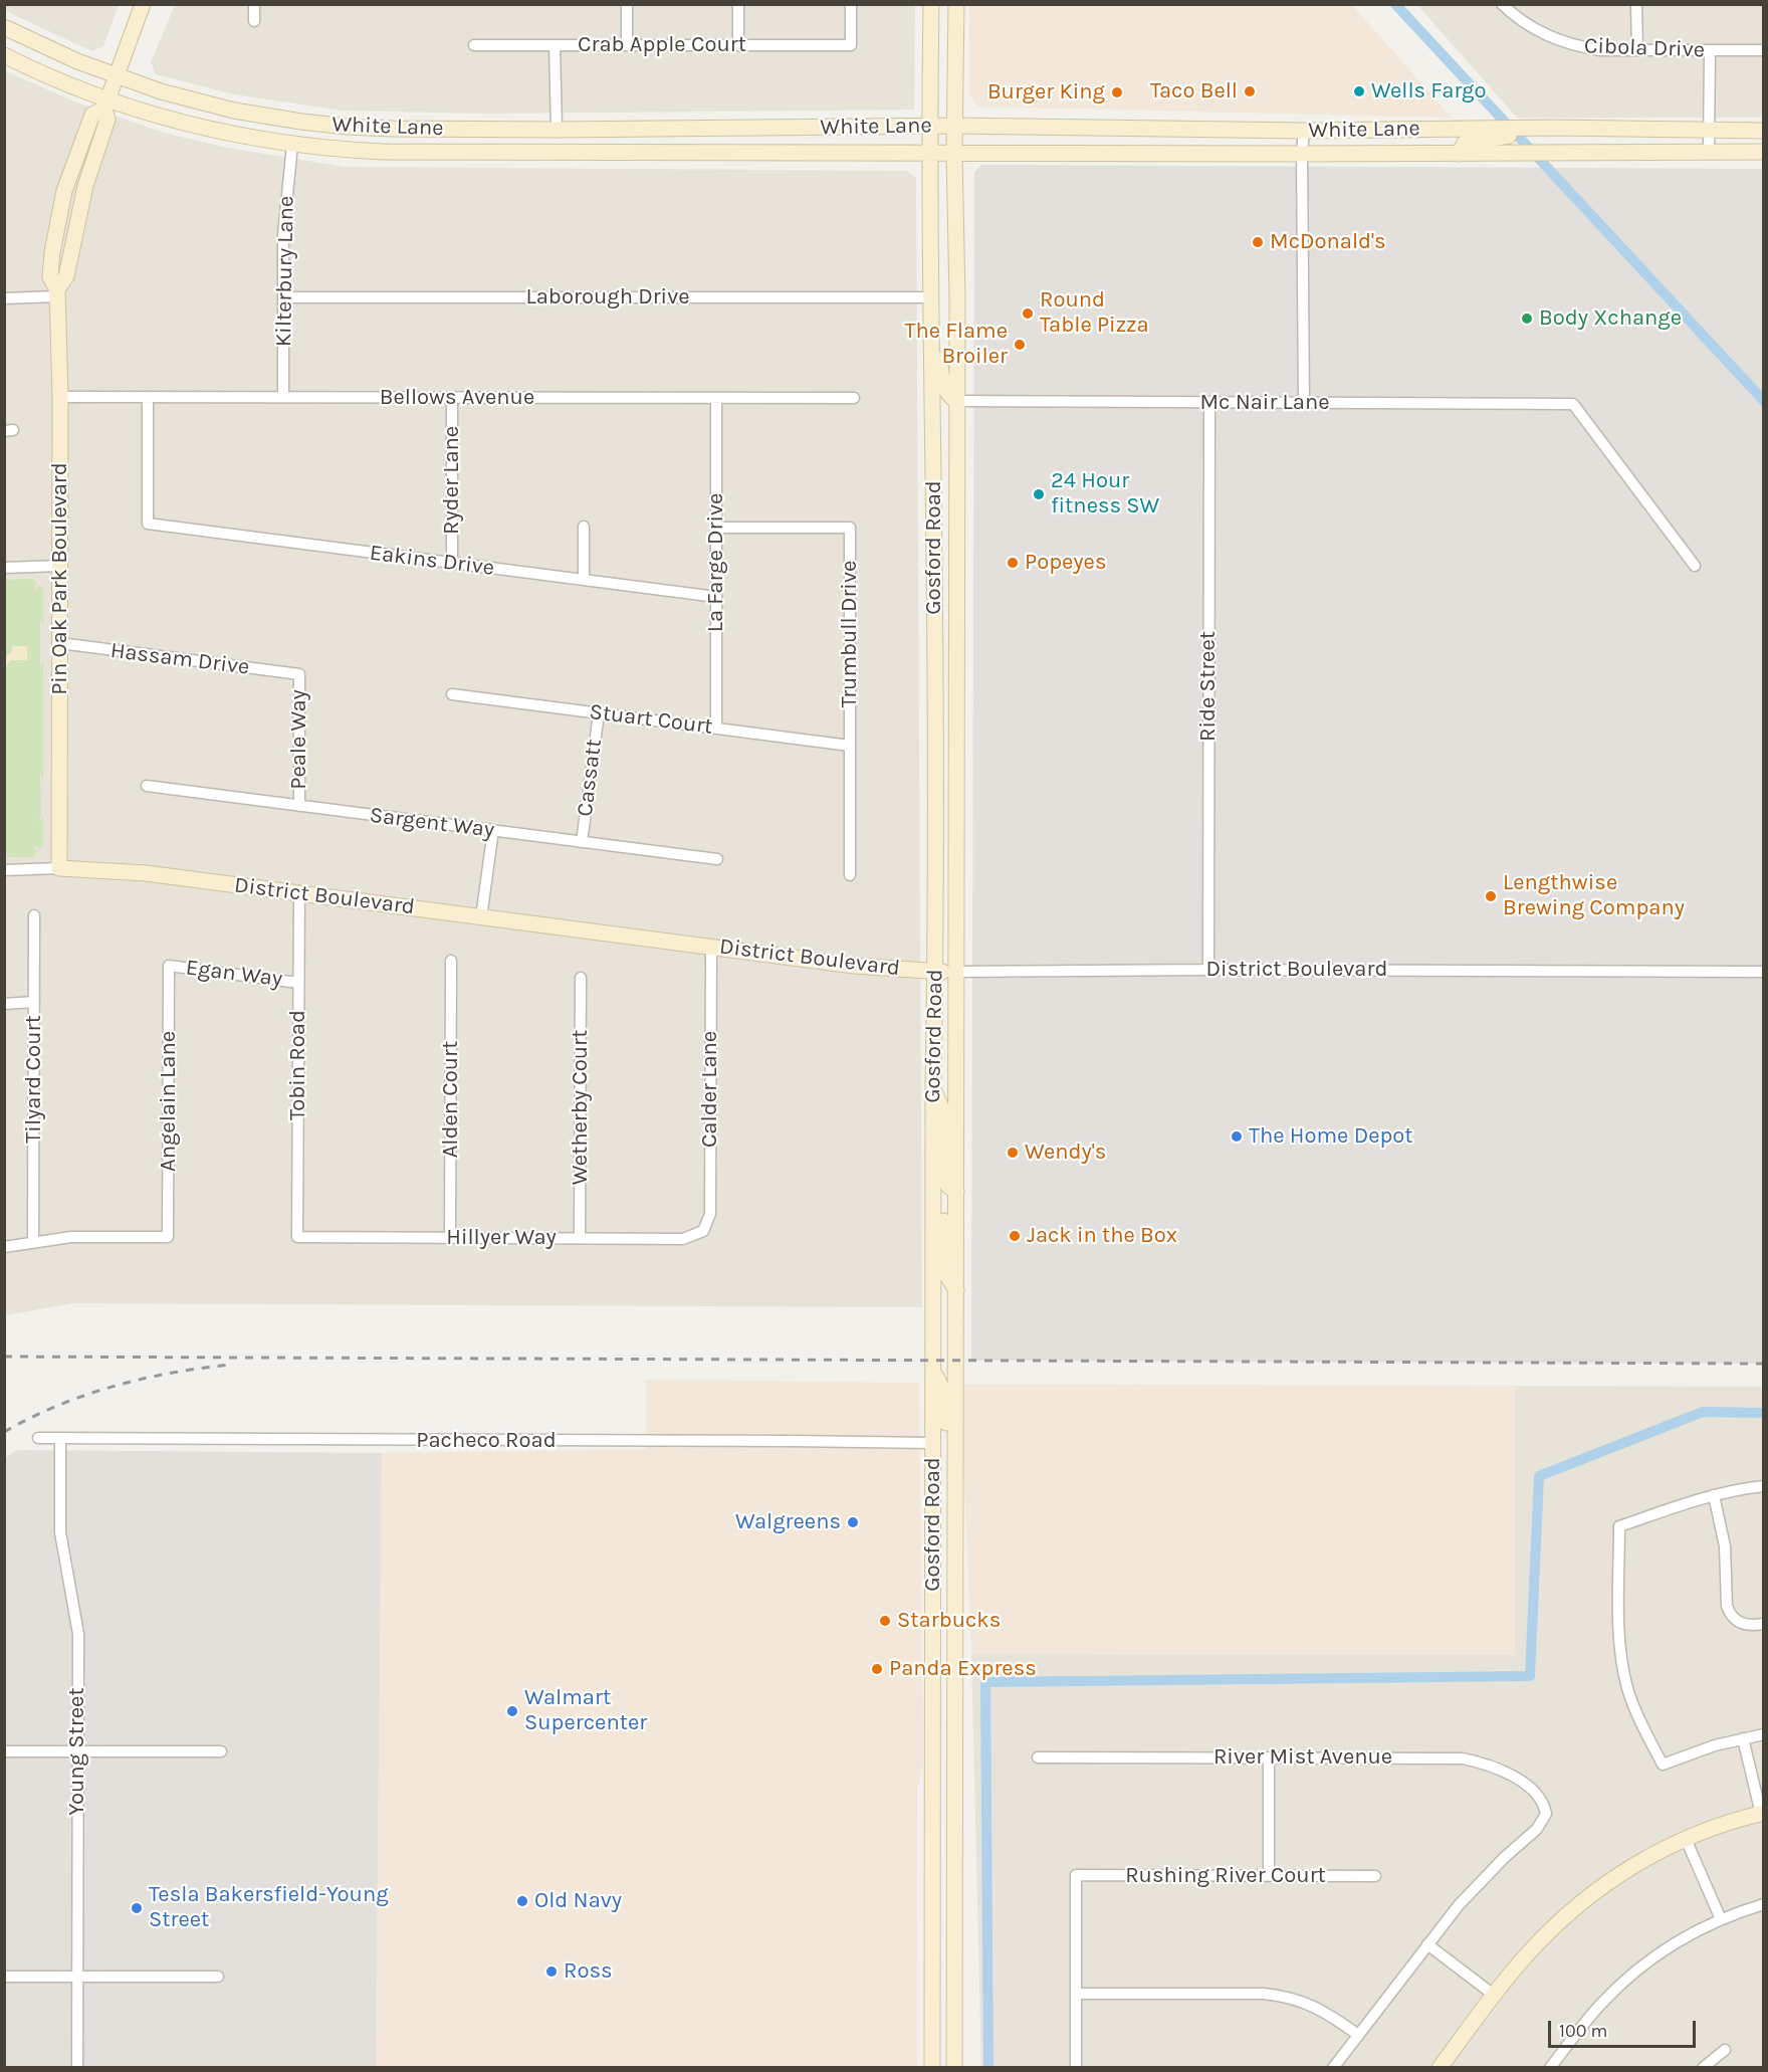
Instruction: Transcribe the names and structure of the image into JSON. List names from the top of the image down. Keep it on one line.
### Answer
{"streets":{"main road":["White Lane","Gosford Road","Pin Oak Park Boulevard","District Boulevard"],"street":["Crab Apple Court","Cibola Drive","Kilterbury Lane","Laborough Drive","Bellows Avenue","Mc Nair Lane","Ryder Lane","Eakins Drive","La Farge Drive","Trumbull Drive","Hassam Drive","Ride Street","Stuart Court","Peale Way","Cassatt","Sargent Way","Egan Way","Tobin Road","Tilyard Court","Calder Lane","Alden Court","Angelain Lane","Wetherby Court","Hillyer Way","Pacheco Road","Young Street","River Mist Avenue","Rushing River Court"]},"crossings":[["White Lane","Kilterbury Lane"],["White Lane","Gosford Road"],["White Lane","Pin Oak Park Boulevard"],["Kilterbury Lane","Laborough Drive"],["Kilterbury Lane","Bellows Avenue"],["Laborough Drive","Gosford Road"],["Bellows Avenue","Ryder Lane"],["Bellows Avenue","Eakins Drive"],["Bellows Avenue","La Farge Drive"],["Bellows Avenue","Pin Oak Park Boulevard"],["Mc Nair Lane","Gosford Road"],["Mc Nair Lane","Ride Street"],["Ryder Lane","Eakins Drive"],["Gosford Road","District Boulevard"],["Gosford Road","Pacheco Road"],["Eakins Drive","La Farge Drive"],["La Farge Drive","Trumbull Drive"],["La Farge Drive","Stuart Court"],["Pin Oak Park Boulevard","Hassam Drive"],["Pin Oak Park Boulevard","District Boulevard"],["Trumbull Drive","Stuart Court"],["Hassam Drive","Peale Way"],["Ride Street","District Boulevard"],["Stuart Court","Cassatt"],["Peale Way","Sargent Way"],["Cassatt","Sargent Way"],["District Boulevard","Tobin Road"],["District Boulevard","Calder Lane"],["Egan Way","Tobin Road"],["Egan Way","Angelain Lane"],["Tobin Road","Hillyer Way"],["Tilyard Court","Angelain Lane"],["Calder Lane","Hillyer Way"],["Alden Court","Hillyer Way"],["Wetherby Court","Hillyer Way"],["Pacheco Road","Young Street"]],"places":["Taco Bell","Wells Fargo","Burger King","McDonald's","Round Table Pizza","Body Xchange","The Flame Broiler","24 Hour fitness SW","Popeyes","Lengthwise Brewing Company","The Home Depot","Wendy's","Jack in the Box","Walgreens","Starbucks","Panda Express","Walmart Supercenter","Old Navy","Tesla Bakersfield-Young Street","Ross"],"scale_bar":"100 m"}
